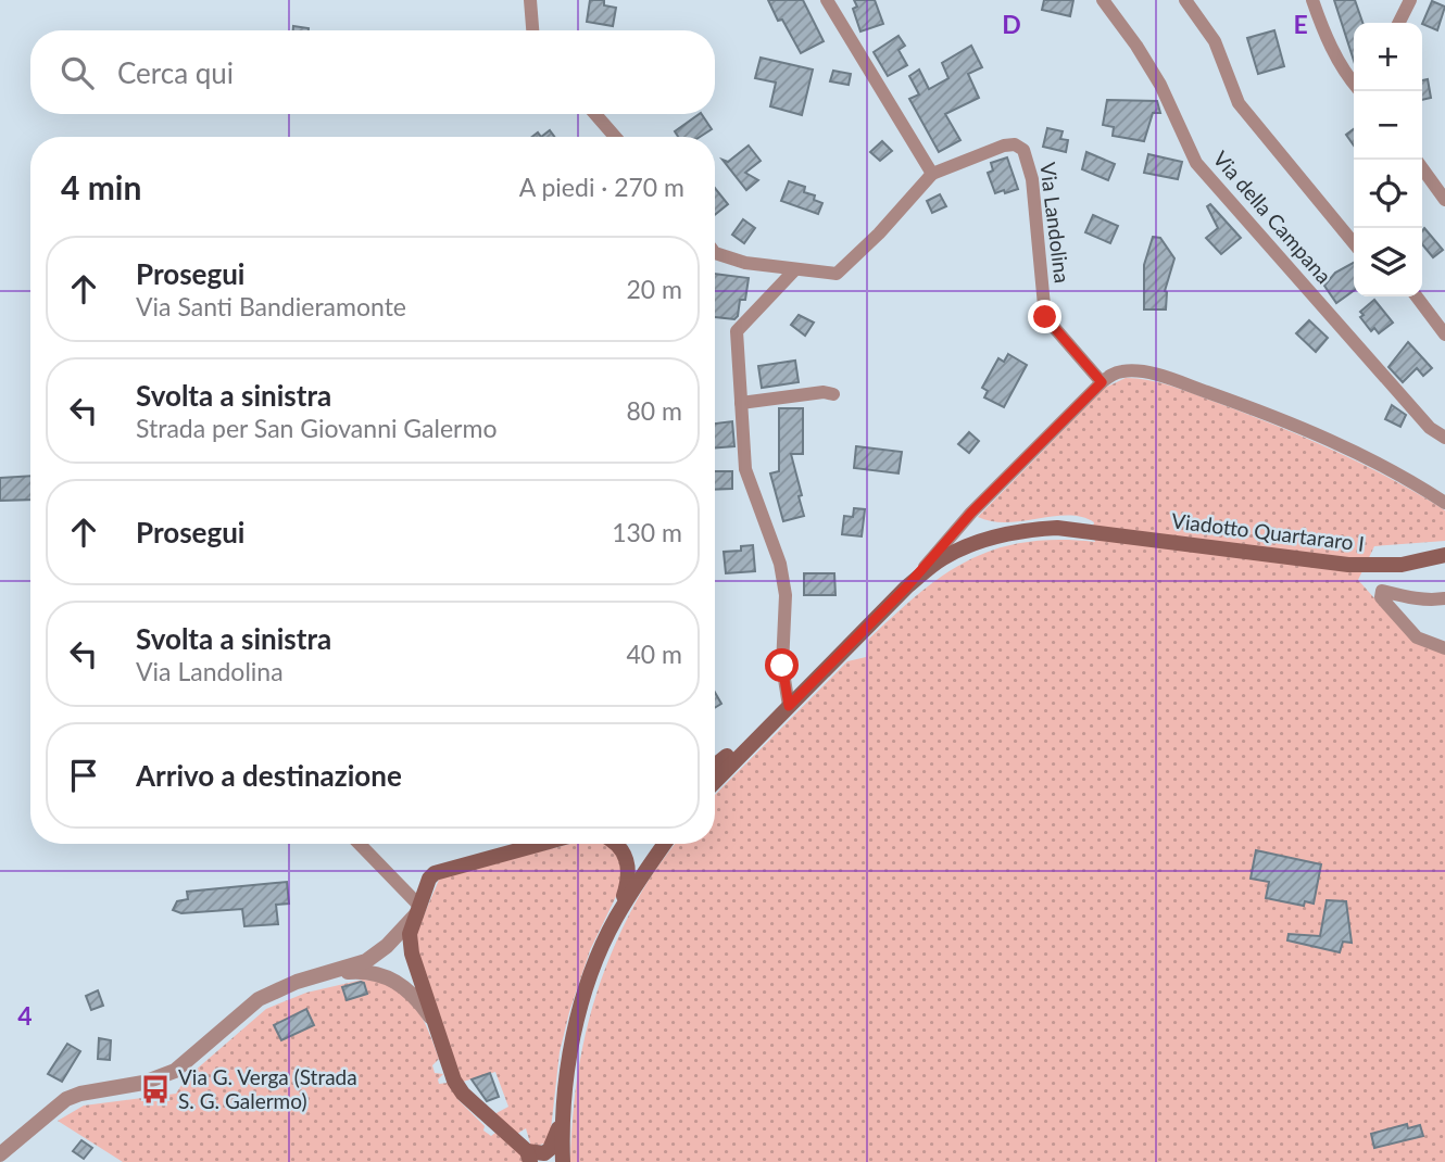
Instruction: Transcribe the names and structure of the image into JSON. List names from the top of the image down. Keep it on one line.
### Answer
{"streets":{"main road":["Viadotto Quartararo I"],"street":["Via della Campana","Via Landolina"]},"places":{"bus stop":["Via G. Verga (Strada S. G. Galermo)"]},"page":{"map_buttons":["+","−"],"search":"Cerca qui","heading":["4 min","A piedi · 270 m"],"list":[["Prosegui","Via Santi Bandieramonte","20 m"],["Svolta a sinistra","Strada per San Giovanni Galermo","80 m"],["Prosegui","130 m"],["Svolta a sinistra","Via Landolina","40 m"],"Arrivo a destinazione"]},"grid":{"columns":["D","E"],"rows":["4"]}}
